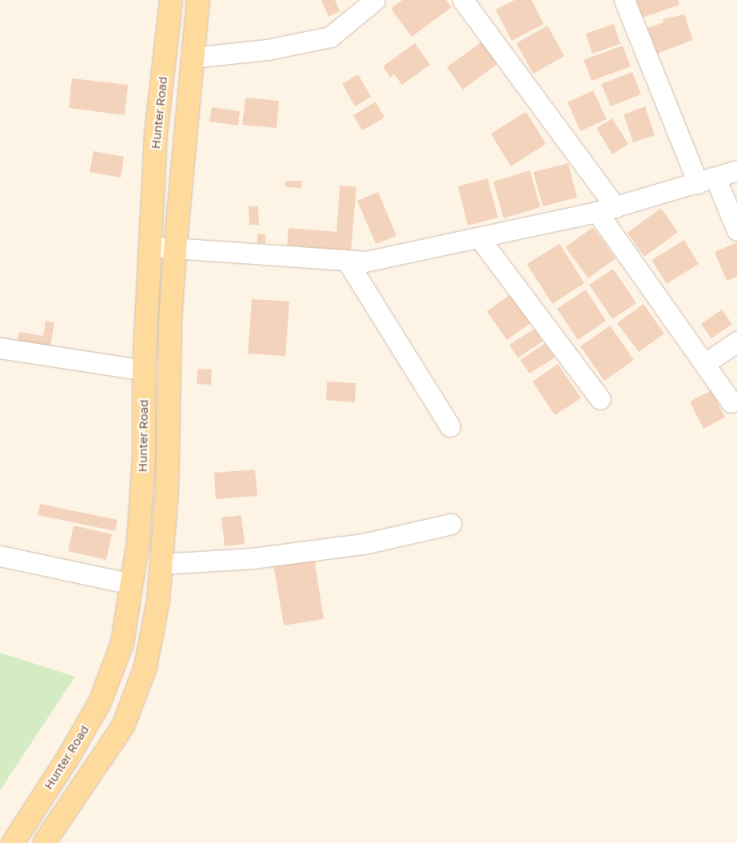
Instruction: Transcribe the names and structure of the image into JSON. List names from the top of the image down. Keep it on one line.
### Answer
{"streets":{"main road":["Hunter Road"]}}
